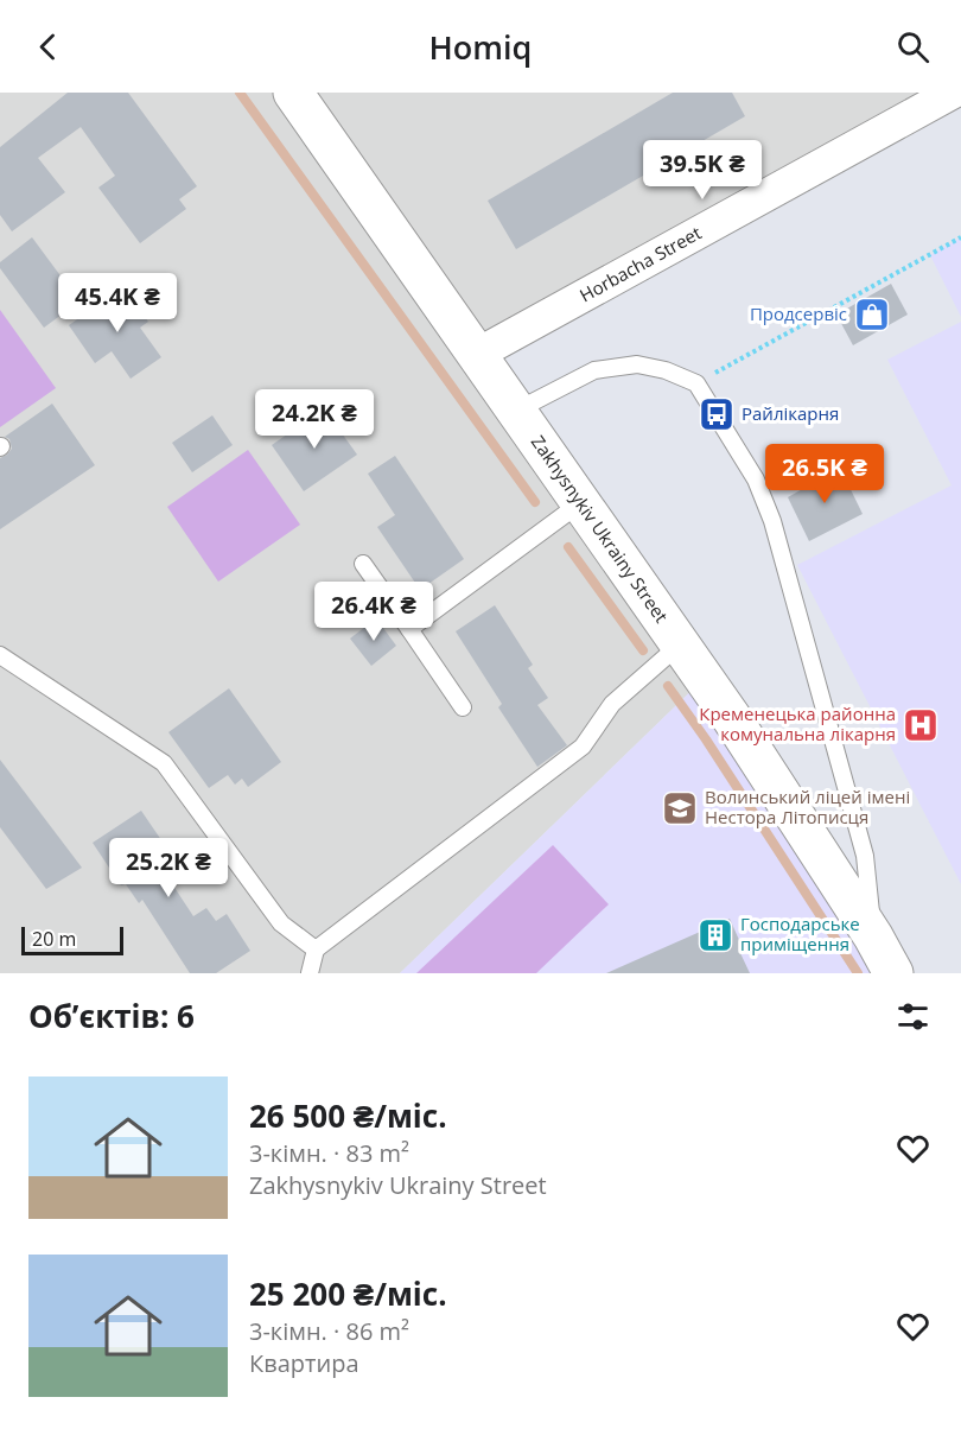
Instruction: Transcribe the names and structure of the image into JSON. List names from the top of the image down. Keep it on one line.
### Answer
{"streets":{"street":["Horbacha Street","Zakhysnykiv Ukrainy Street"]},"crossings":[["Horbacha Street","Zakhysnykiv Ukrainy Street"]],"places":{"shop":["Продсервіс"],"bus stop":["Райлікарня"],"hospital":["Кременецька районна комунальна лікарня"],"school or university":["Волинський ліцей імені Нестора Літописця"],"building":["Господарське приміщення"]},"scale_bar":"20 m","page":{"header":"Homiq","price":["39.5K ₴","45.4K ₴","24.2K ₴","26.5K ₴","26.4K ₴","25.2K ₴"],"scale":"20 m","heading":"Об’єктів: 6","list":[{"name":"26 500 ₴/міс.","note":"3-кімн. · 83 m² · Zakhysnykiv Ukrainy Street"},{"name":"25 200 ₴/міс.","note":"3-кімн. · 86 m² · Квартира"}]}}
